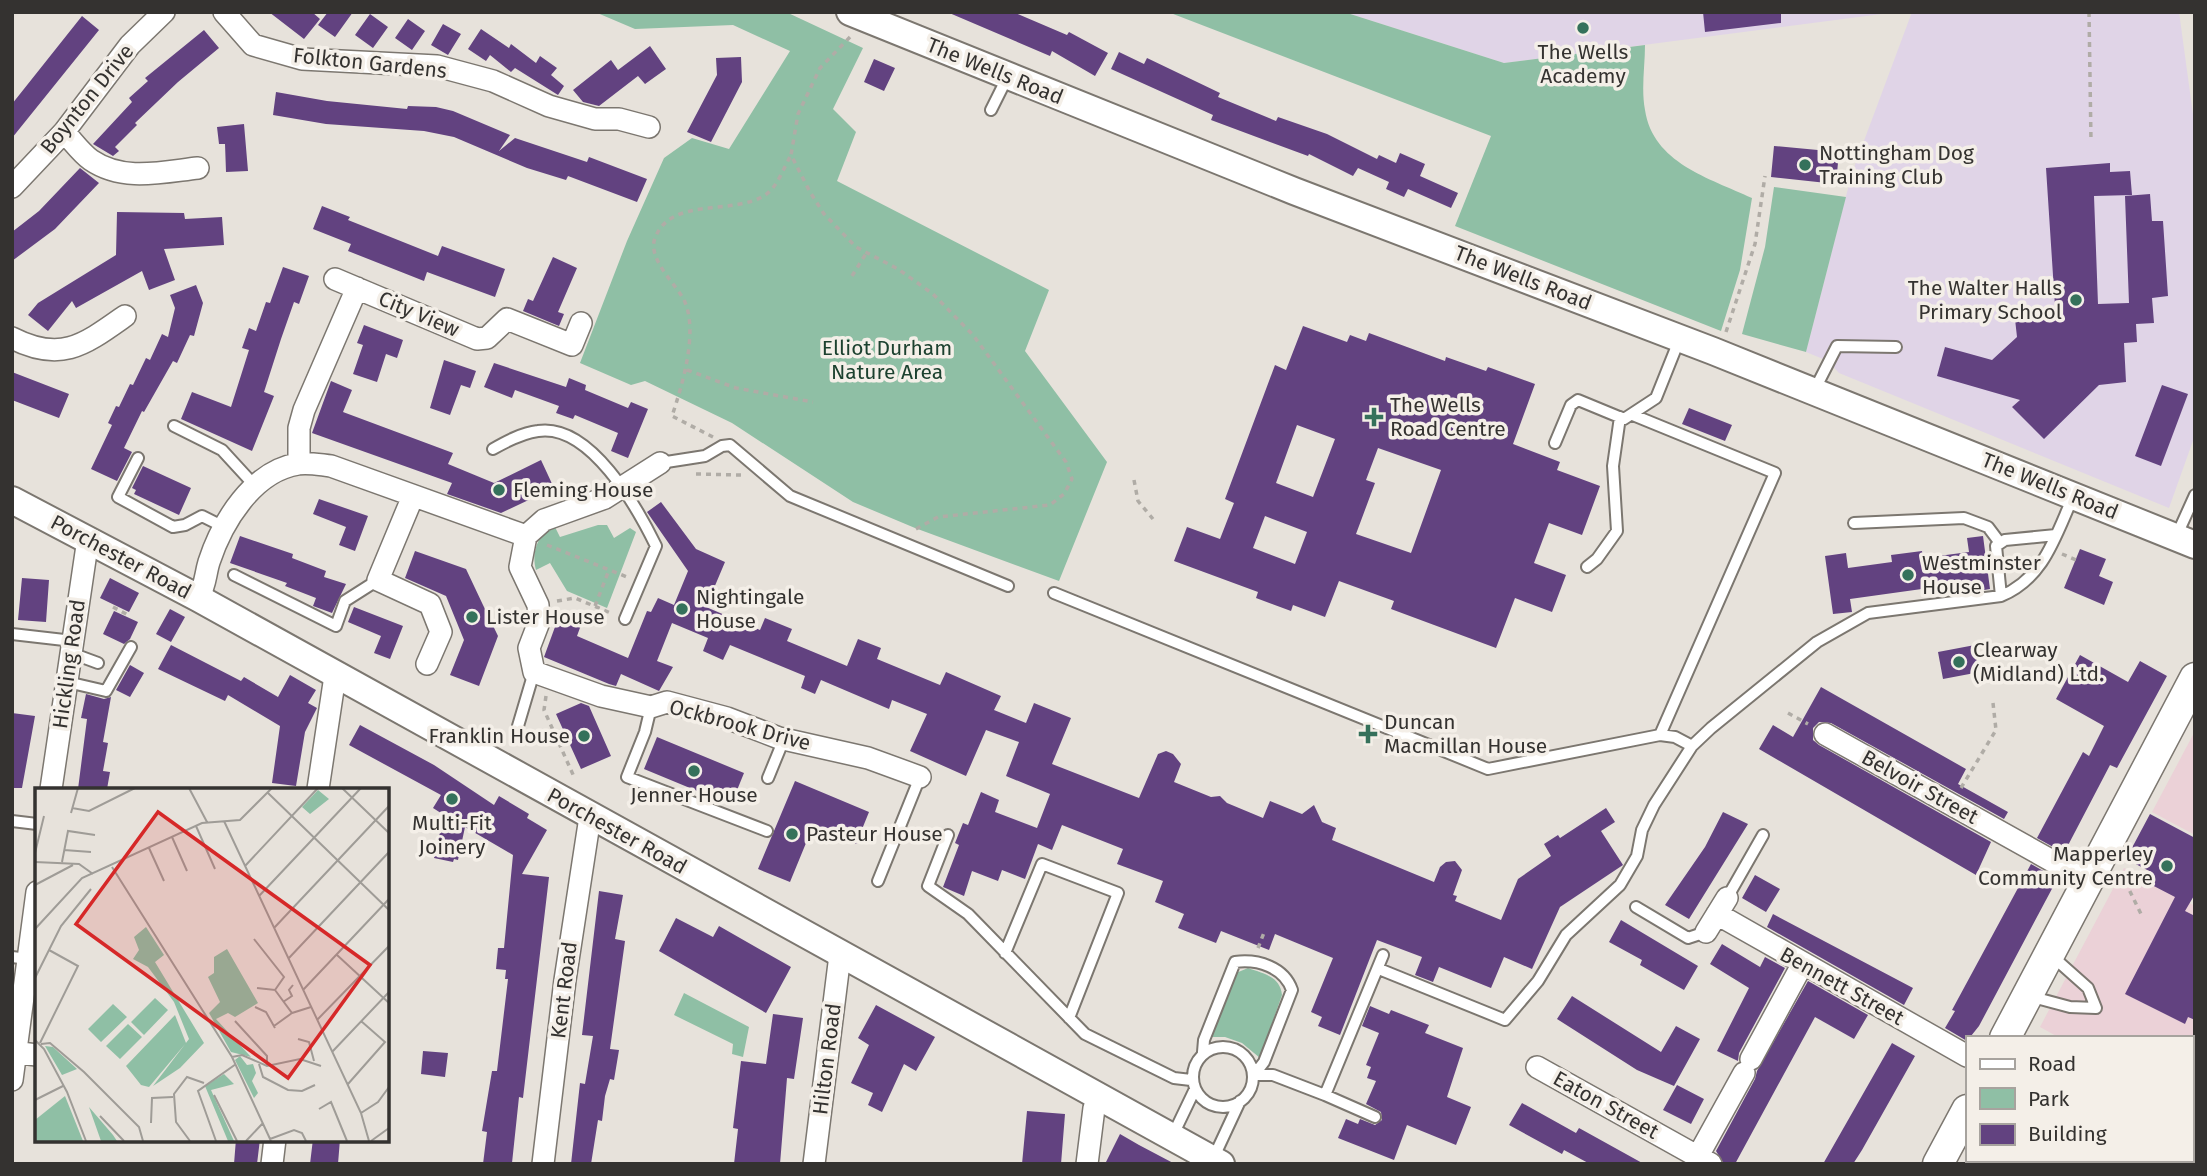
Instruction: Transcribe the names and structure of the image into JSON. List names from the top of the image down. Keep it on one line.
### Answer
{"streets":{"street":["Folkton Gardens","The Wells Road","Boynton Drive","City View","Porchester Road","Hickling Road","Ockbrook Drive","Belvoir Street","Bennett Street","Kent Road","Hilton Road","Eaton Street"]},"crossings":[["Porchester Road","Hickling Road"],["Porchester Road","Kent Road"],["Porchester Road","Hilton Road"]],"parks":["Elliot Durham Nature Area"],"places":{"other":["The Wells Academy","Nottingham Dog Training Club","The Walter Halls Primary School","Fleming House","Westminster House","Nightingale House","Lister House","Clearway (Midland) Ltd.","Franklin House","Jenner House","Multi-Fit Joinery","Pasteur House","Mapperley Community Centre"],"health":["The Wells Road Centre","Duncan Macmillan House"]},"legend":["Road","Park","Building"]}
